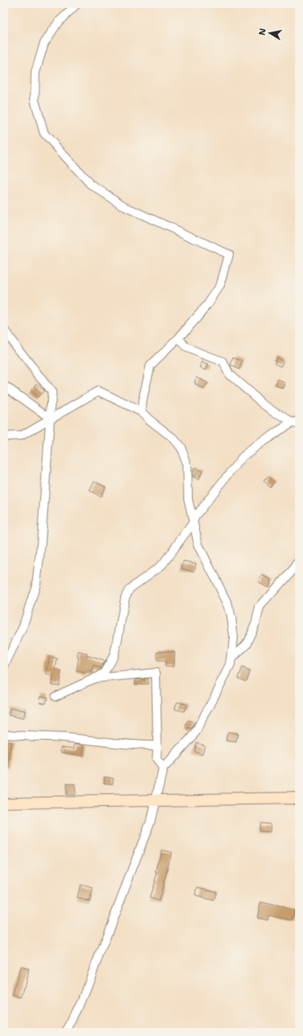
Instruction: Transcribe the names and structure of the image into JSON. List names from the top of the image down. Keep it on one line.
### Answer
{"north":"left"}
